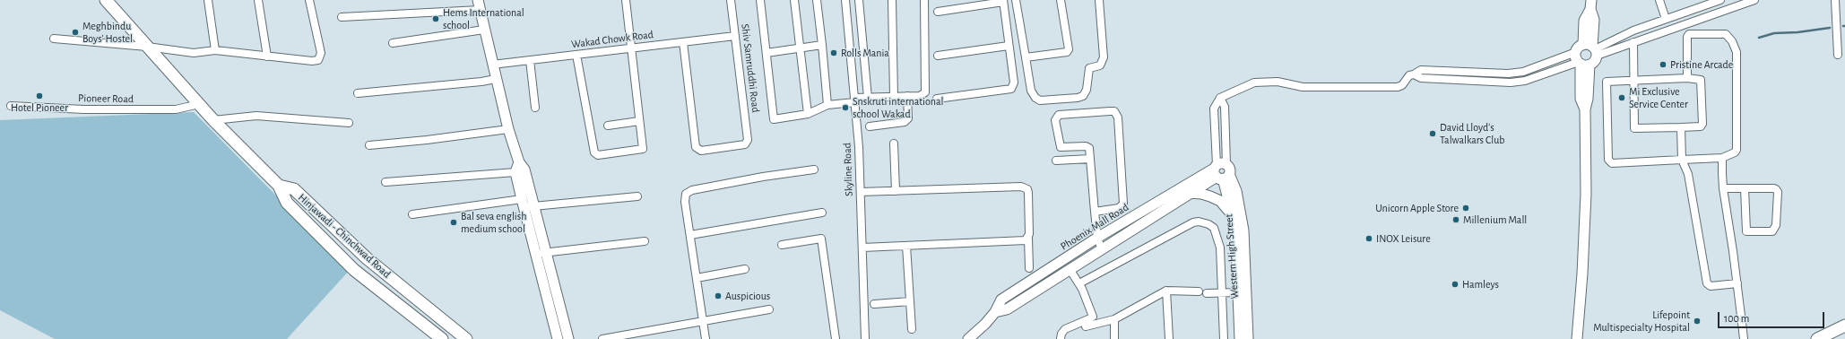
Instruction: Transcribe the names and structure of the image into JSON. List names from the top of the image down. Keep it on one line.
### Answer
{"streets":{"main road":["Hinjawadi - Chinchwad Road"],"street":["Wakad Chowk Road","Shiv Samruddhi Road","Pioneer Road","Skyline Road","Phoenix Mall Road","Western High Street"]},"crossings":[["Wakad Chowk Road","Shiv Samruddhi Road"],["Phoenix Mall Road","Western High Street"]],"places":["Hems International school","Meghbindu Boys' Hostel","Rolls Mania","Pristine Arcade","Hotel Pioneer","Mi Exclusive Service Center","Snskruti international school Wakad","David Lloyd's Talwalkars Club","Unicorn Apple Store","Millenium Mall","Bal seva english medium school","INOX Leisure","Hamleys","Auspicious","Lifepoint Multispecialty Hospital"],"scale_bar":"100 m"}
